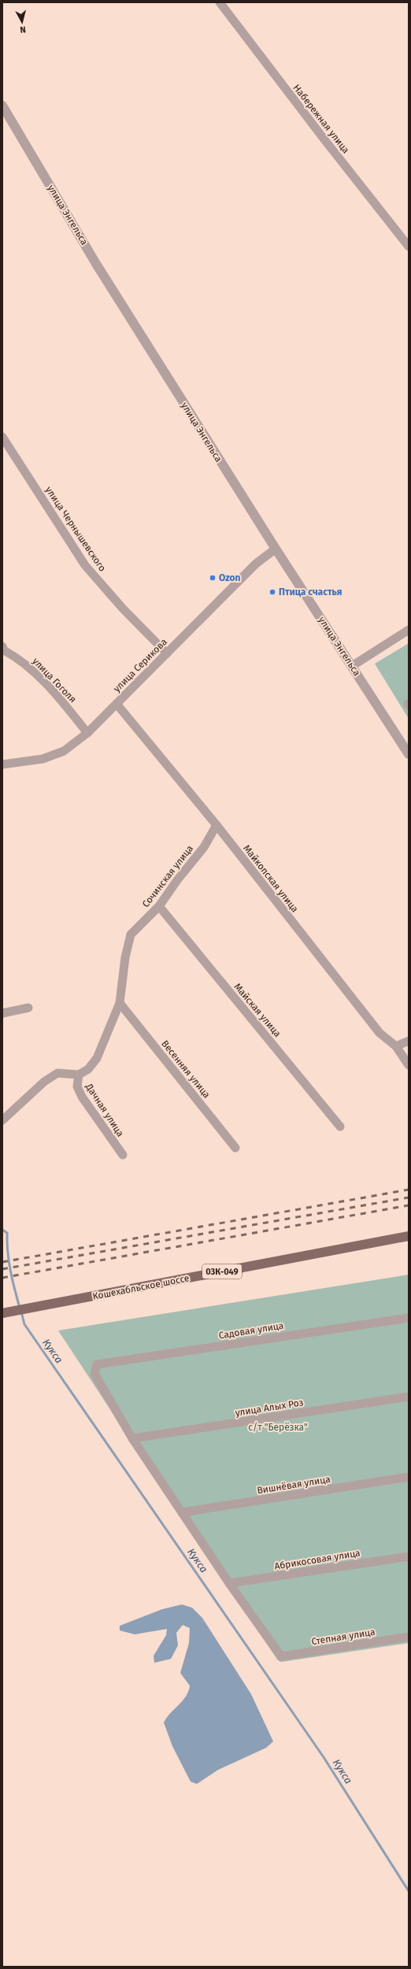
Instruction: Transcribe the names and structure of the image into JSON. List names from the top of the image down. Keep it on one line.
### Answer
{"streets":{"main road":["03К-049","Кошехабльское шоссе"],"street":["Набережная улица","улица Энгельса","улица Чернышевского","улица Серикова","улица Гоголя","Сочинская улица","Майкопская улица","Майская улица","Весенняя улица","Дачная улица","Садовая улица","улица Алых Роз","Вишнёвая улица","Абрикосовая улица","Степная улица"]},"crossings":[["улица Энгельса","улица Серикова"],["улица Чернышевского","улица Серикова"],["улица Серикова","улица Гоголя"],["улица Серикова","Майкопская улица"],["Сочинская улица","Майкопская улица"],["Сочинская улица","Майская улица"],["Сочинская улица","Весенняя улица"],["Сочинская улица","Дачная улица"],["Садовая улица","улица Алых Роз"],["Абрикосовая улица","Степная улица"]],"water":["Кукса"],"parks":["с/т \"Берёзка\""],"places":["Ozon","Птица счастья"],"north":"bottom"}
